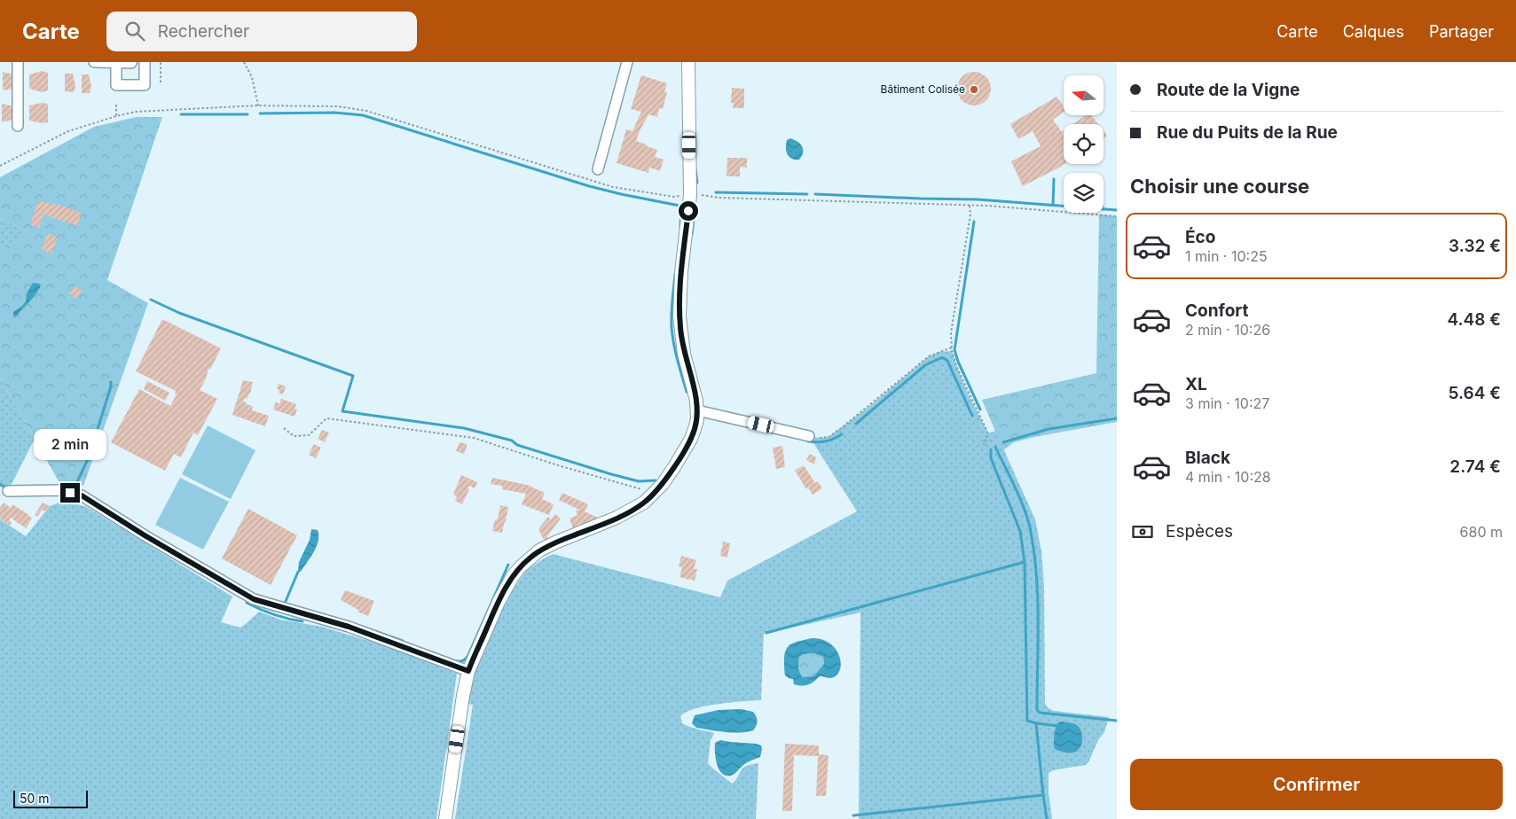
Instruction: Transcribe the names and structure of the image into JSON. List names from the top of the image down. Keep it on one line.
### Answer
{"places":["Bâtiment Colisée"],"scale_bar":"50 m","north":"left","page":{"header":"Carte","search":"Rechercher","nav":["Carte","Calques","Partager"],"banner":["Route de la Vigne","Rue du Puits de la Rue"],"heading":"Choisir une course","list":[{"name":"Éco","note":"1 min · 10:25","value":"3.32 €"},{"name":"Confort","note":"2 min · 10:26","value":"4.48 €"},{"name":"XL","note":"3 min · 10:27","value":"5.64 €"},{"name":"Black","note":"4 min · 10:28","value":"2.74 €"}],"bubble":"2 min","pay":["Espèces","680 m"],"buttons":"Confirmer","scale":"50 m"}}
